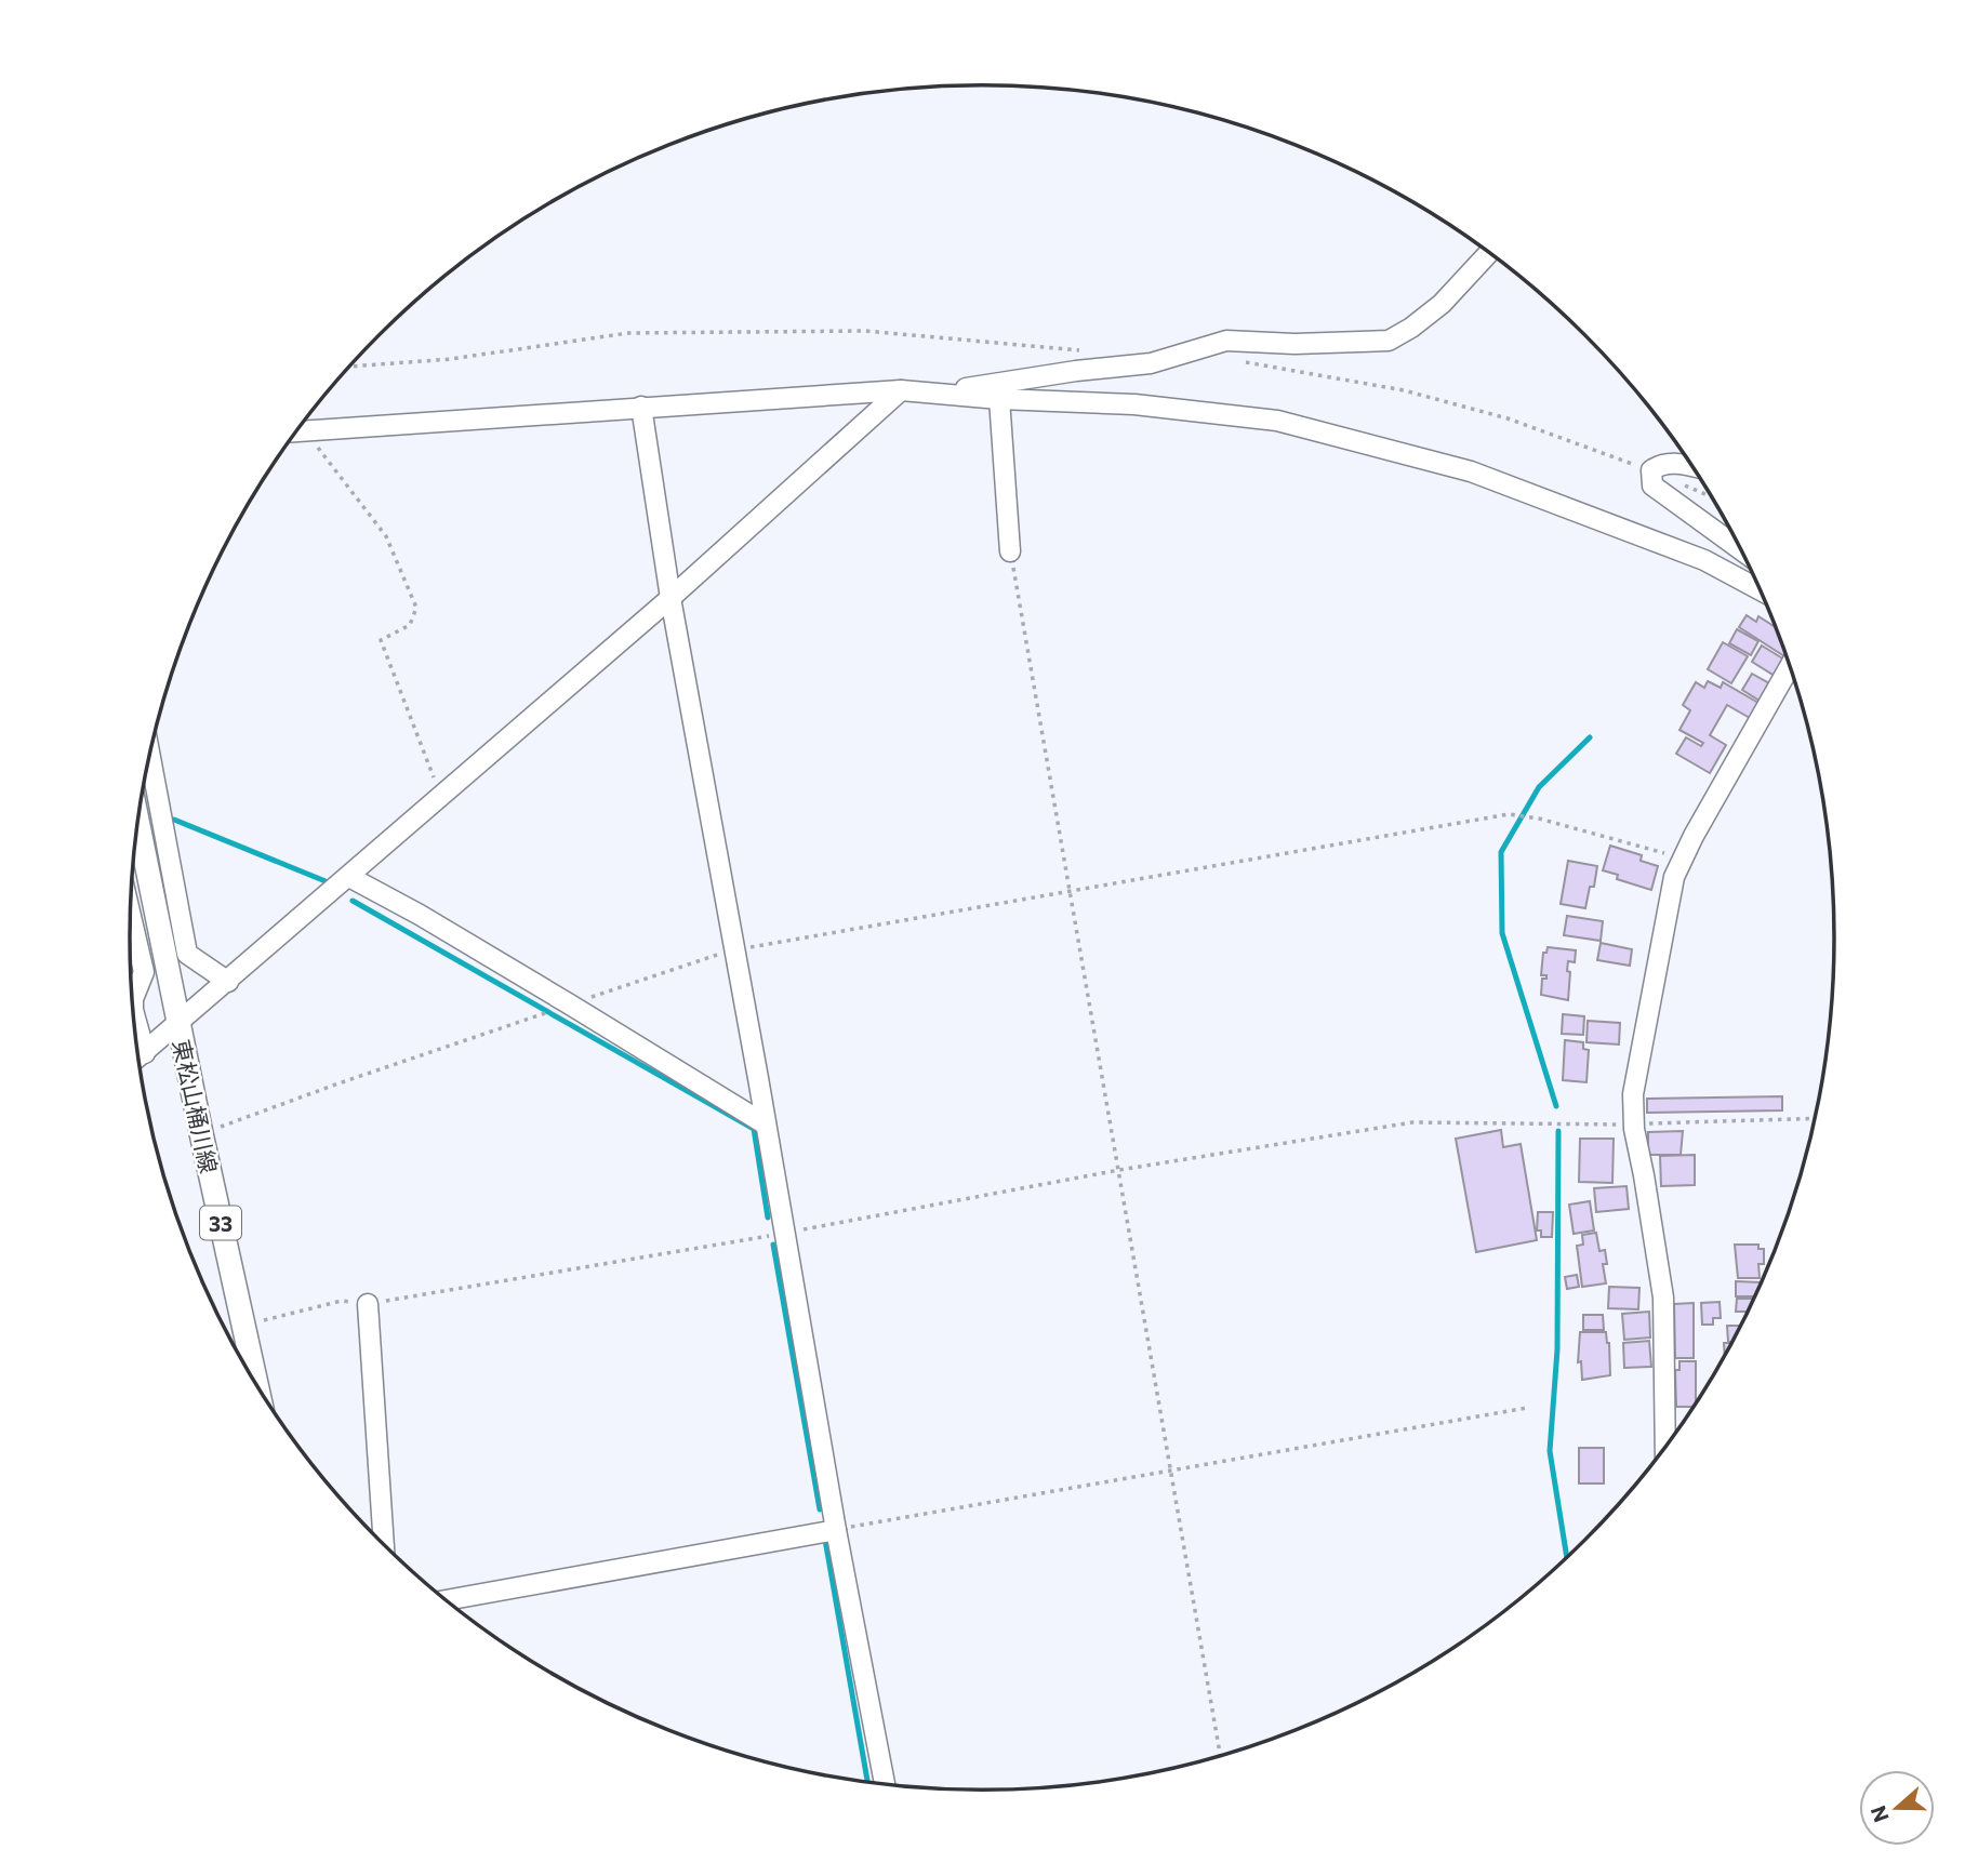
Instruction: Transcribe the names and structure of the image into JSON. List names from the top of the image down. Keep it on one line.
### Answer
{"streets":{"main road":["東松山桶川線","33"]},"north":"left"}
